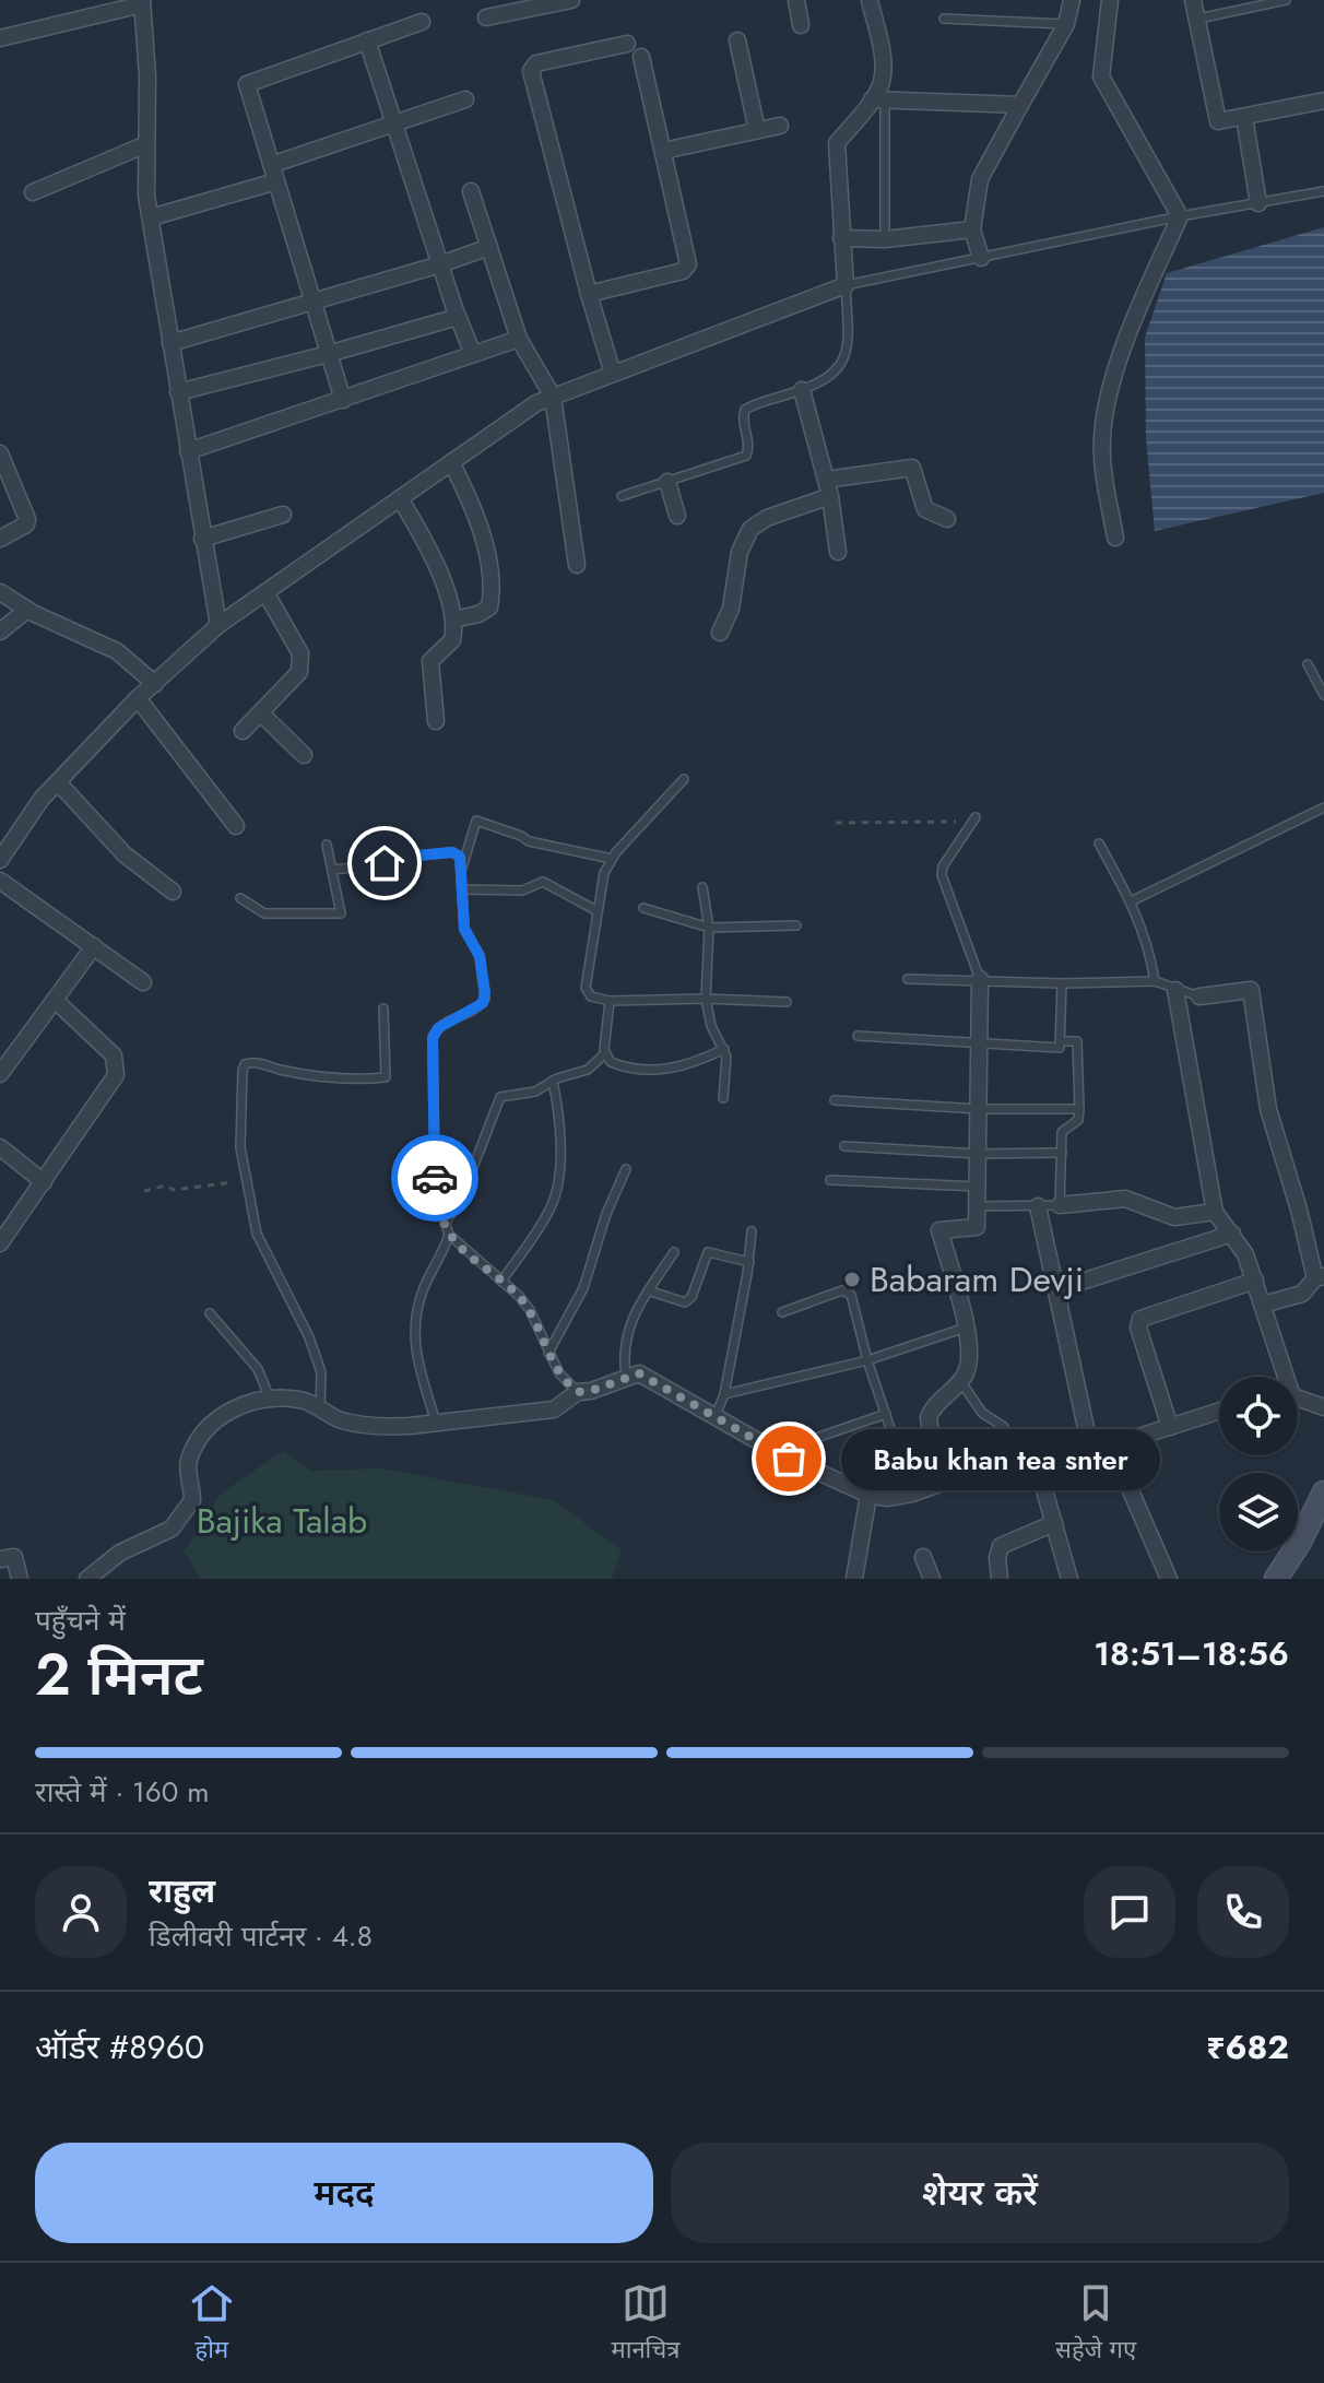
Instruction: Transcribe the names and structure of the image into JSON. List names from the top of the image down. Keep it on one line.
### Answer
{"parks":["Bajika Talab"],"places":["Babaram Devji","Babu khan tea snter"],"page":{"bubble":"Babu khan tea snter","heading":["2 मिनट","पहुँचने में","18:51–18:56"],"panel":["राहुल","डिलीवरी पार्टनर · 4.8","ऑर्डर #8960","₹682"],"bar":"रास्ते में · 160 m","buttons":["मदद","शेयर करें"],"tabs":["होम","मानचित्र","सहेजे गए"]}}
